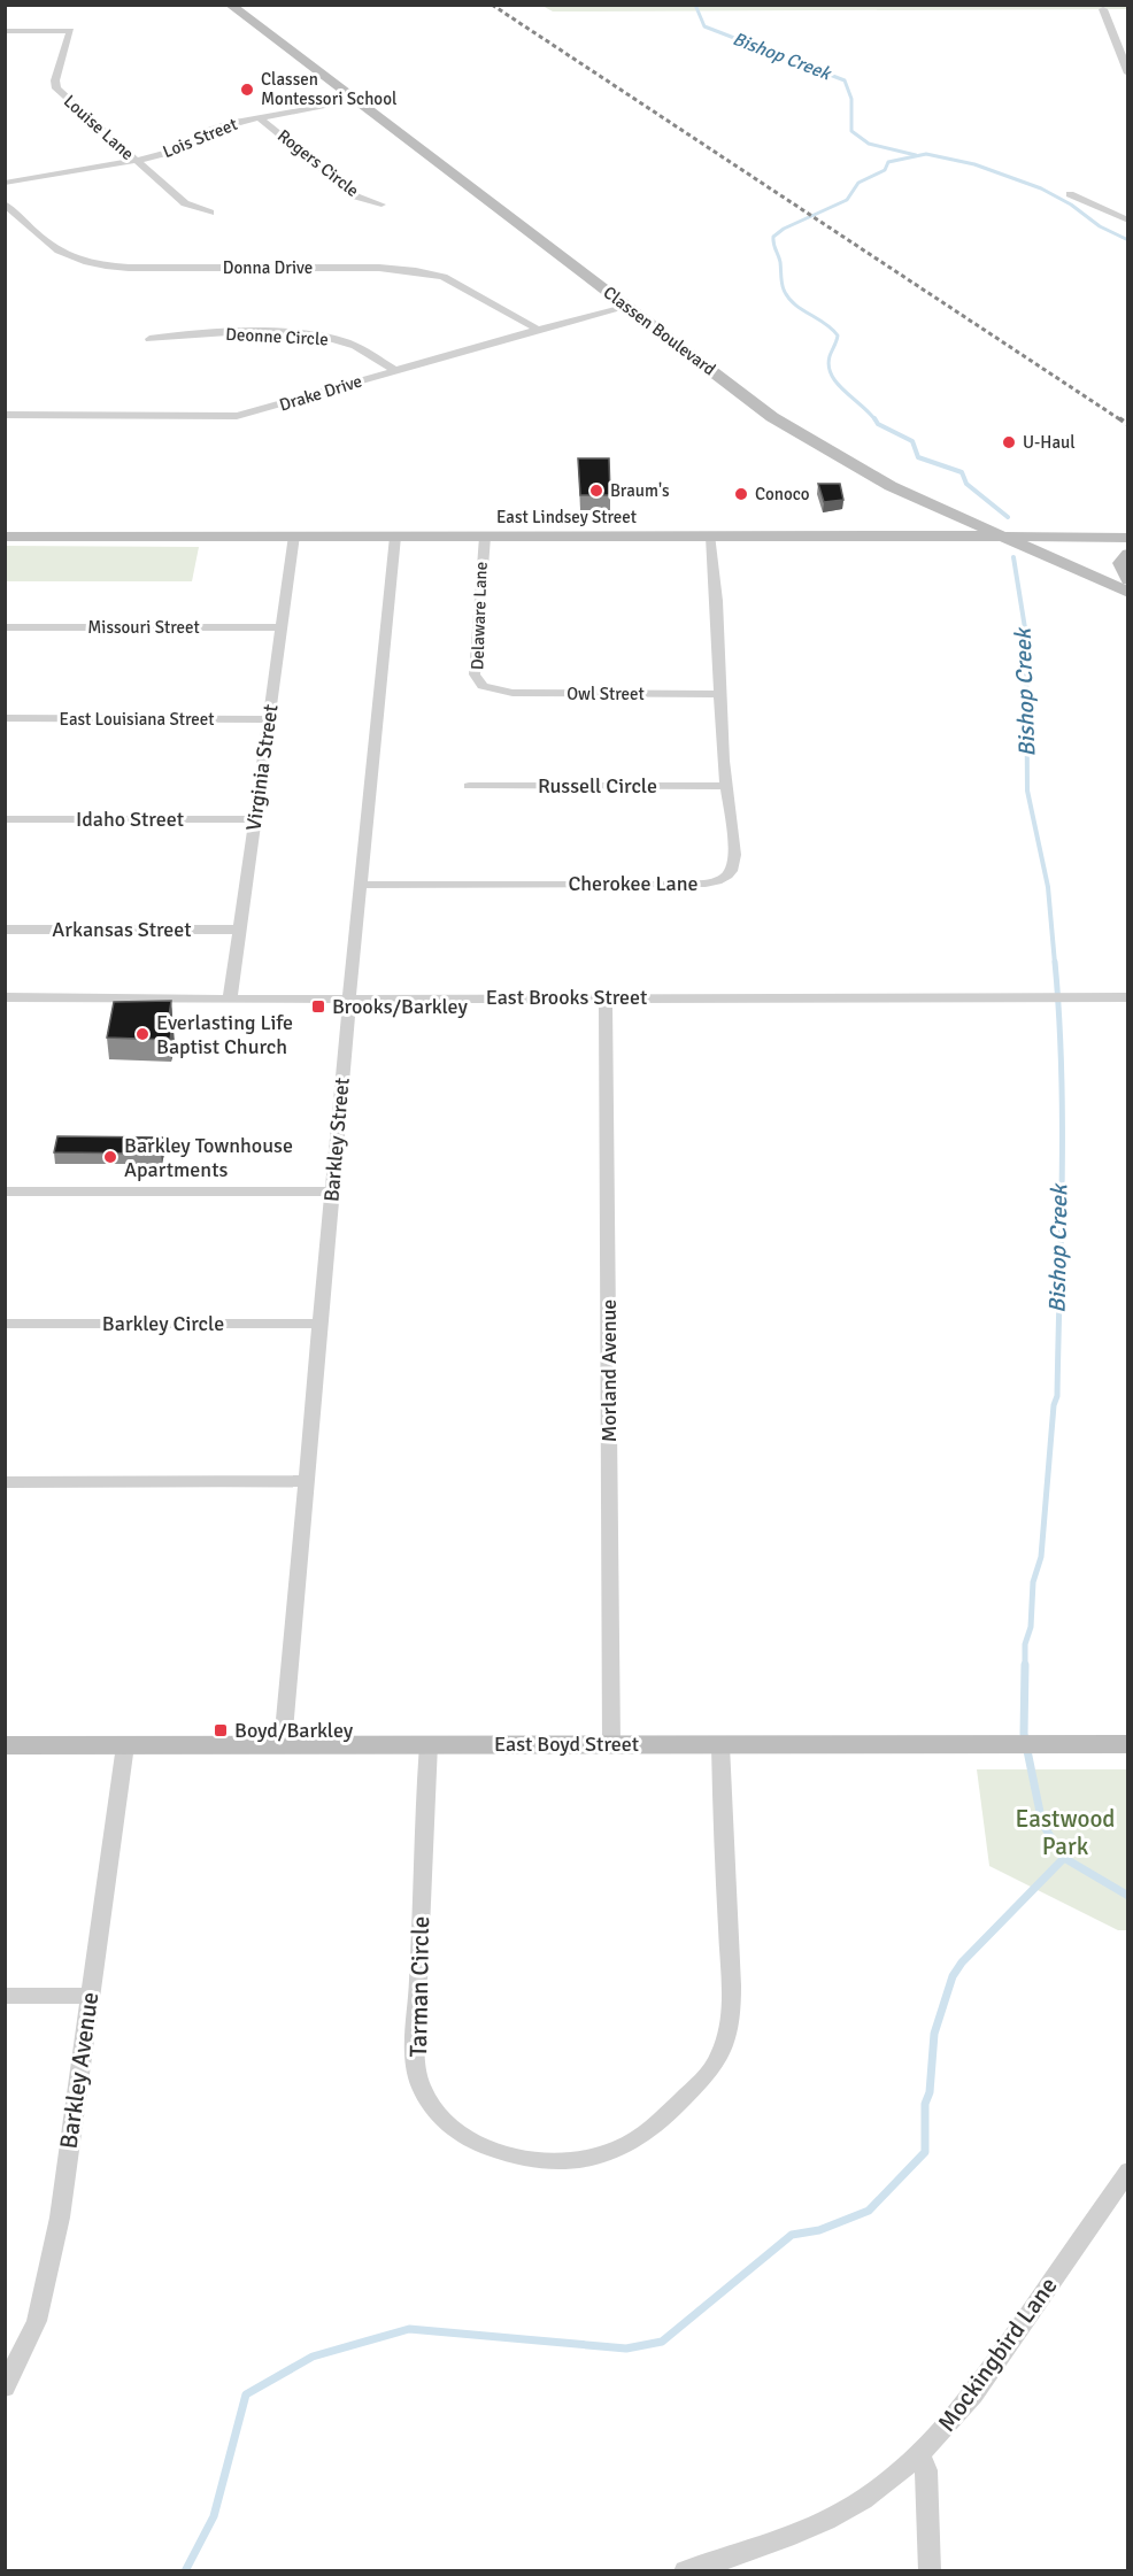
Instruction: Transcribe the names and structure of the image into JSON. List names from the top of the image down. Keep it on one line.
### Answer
{"streets":{"street":["Louise Lane","Lois Street","Rogers Circle","Donna Drive","Classen Boulevard","Deonne Circle","Drake Drive","East Lindsey Street","Delaware Lane","Missouri Street","Owl Street","East Louisiana Street","Virginia Street","Russell Circle","Idaho Street","Cherokee Lane","Arkansas Street","East Brooks Street","Barkley Street","Barkley Circle","Morland Avenue","East Boyd Street","Tarman Circle","Barkley Avenue","Mockingbird Lane"]},"crossings":[["Louise Lane","Lois Street"],["Lois Street","Rogers Circle"],["Lois Street","Classen Boulevard"],["Donna Drive","Drake Drive"],["Classen Boulevard","Drake Drive"],["Classen Boulevard","East Lindsey Street"],["Deonne Circle","Drake Drive"],["East Lindsey Street","Delaware Lane"],["East Lindsey Street","Virginia Street"],["East Lindsey Street","Cherokee Lane"],["East Lindsey Street","Barkley Street"],["Delaware Lane","Owl Street"],["Missouri Street","Virginia Street"],["Owl Street","Cherokee Lane"],["East Louisiana Street","Virginia Street"],["Virginia Street","Idaho Street"],["Virginia Street","Arkansas Street"],["Virginia Street","East Brooks Street"],["Russell Circle","Cherokee Lane"],["Cherokee Lane","Barkley Street"],["East Brooks Street","Barkley Street"],["East Brooks Street","Morland Avenue"],["Barkley Street","Barkley Circle"],["Barkley Street","East Boyd Street"],["Morland Avenue","East Boyd Street"],["East Boyd Street","Tarman Circle"],["East Boyd Street","Barkley Avenue"]],"water":["Bishop Creek"],"parks":["Eastwood Park"],"places":{"other":["Classen Montessori School","U-Haul","Braum's","Conoco","Everlasting Life Baptist Church","Barkley Townhouse Apartments"],"transit":["Brooks/Barkley","Boyd/Barkley"]}}
